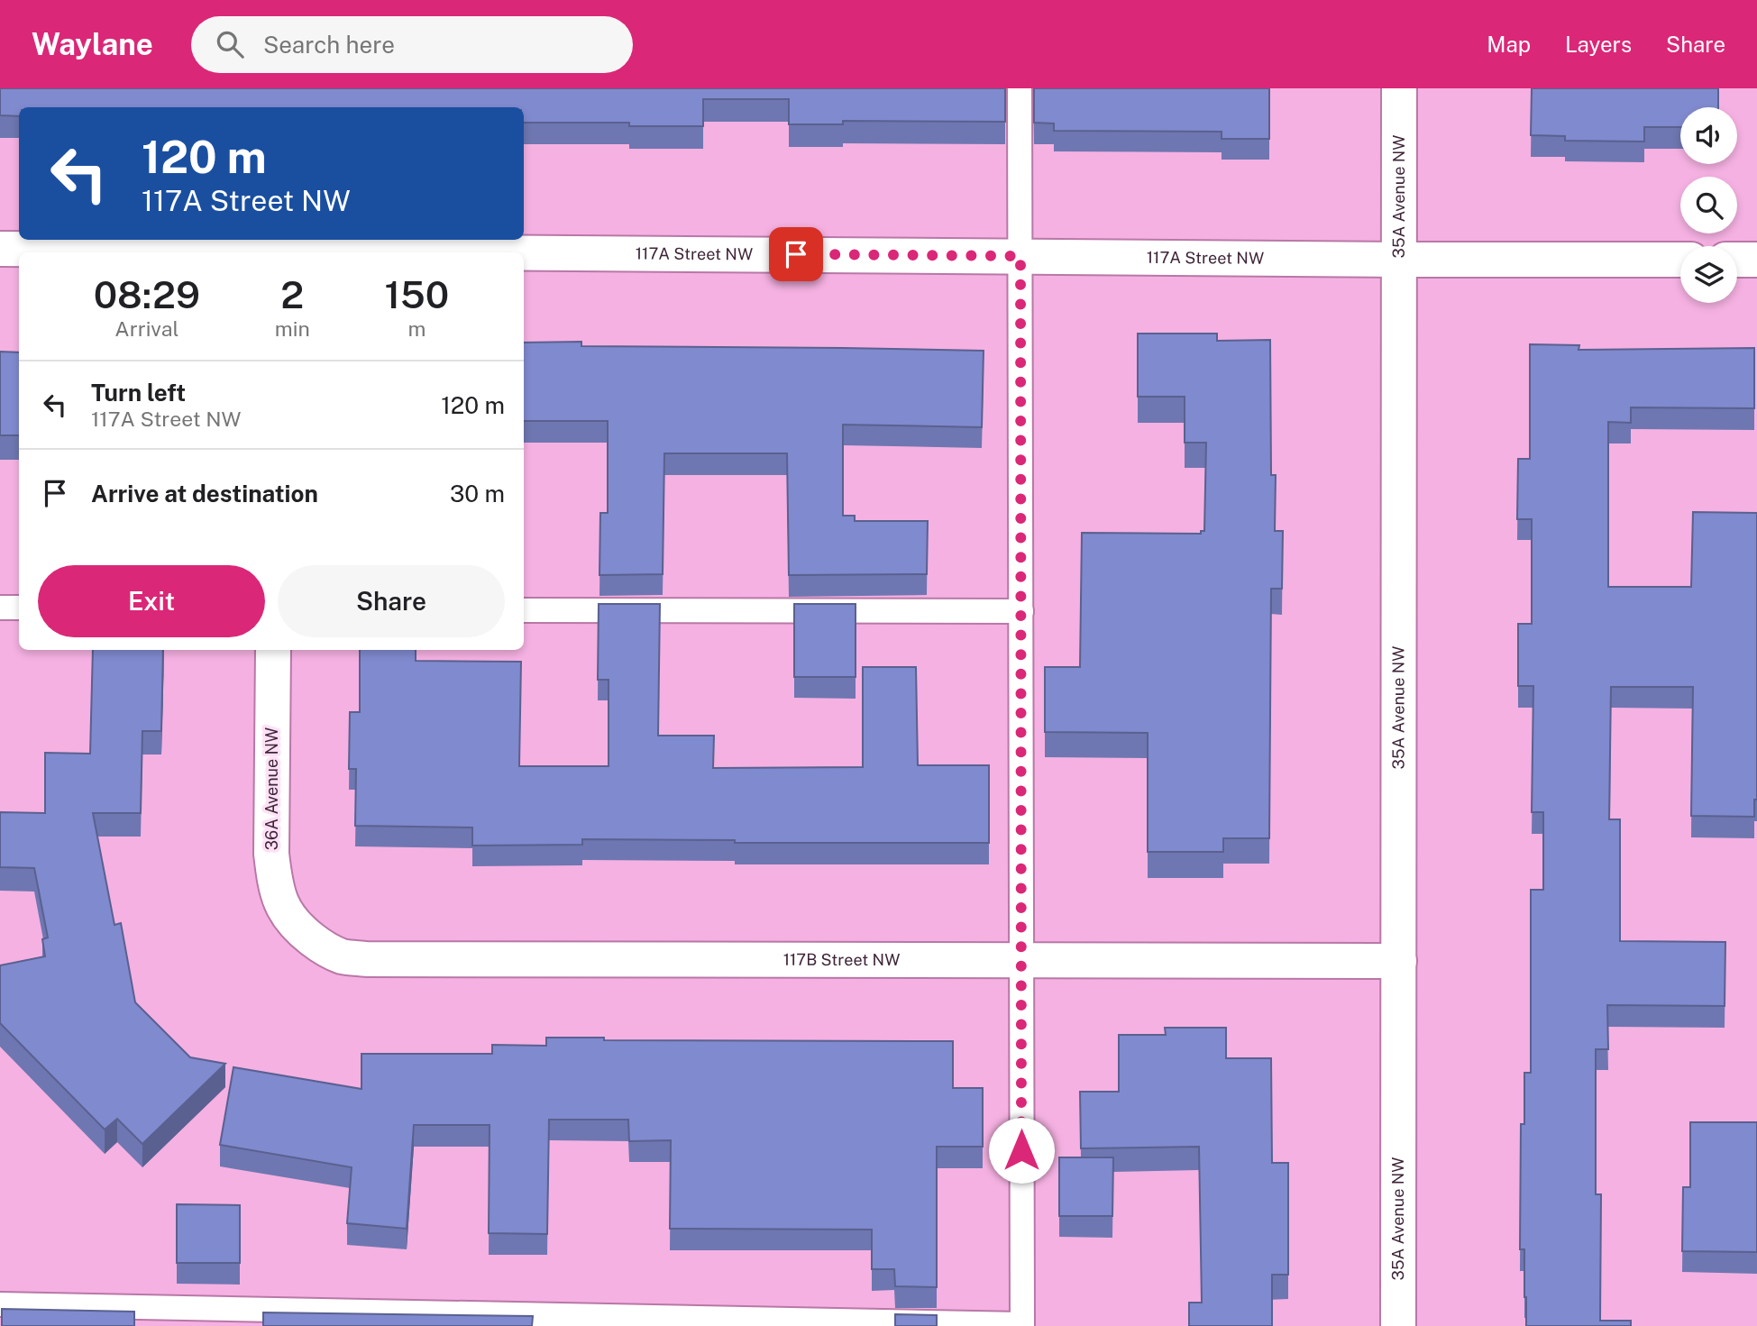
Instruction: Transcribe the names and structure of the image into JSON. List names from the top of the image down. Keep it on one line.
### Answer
{"streets":{"street":["35A Avenue NW","117A Street NW","36A Avenue NW","117B Street NW"]},"crossings":[["35A Avenue NW","117A Street NW"],["35A Avenue NW","117B Street NW"],["36A Avenue NW","117B Street NW"]],"page":{"header":"Waylane","search":"Search here","nav":["Map","Layers","Share"],"turn":["120 m","117A Street NW"],"eta":["08:29","Arrival","2","min","150","m"],"list":[{"name":"Turn left","note":"117A Street NW","value":"120 m"},{"name":"Arrive at destination","value":"30 m"}],"buttons":["Exit","Share"]}}
